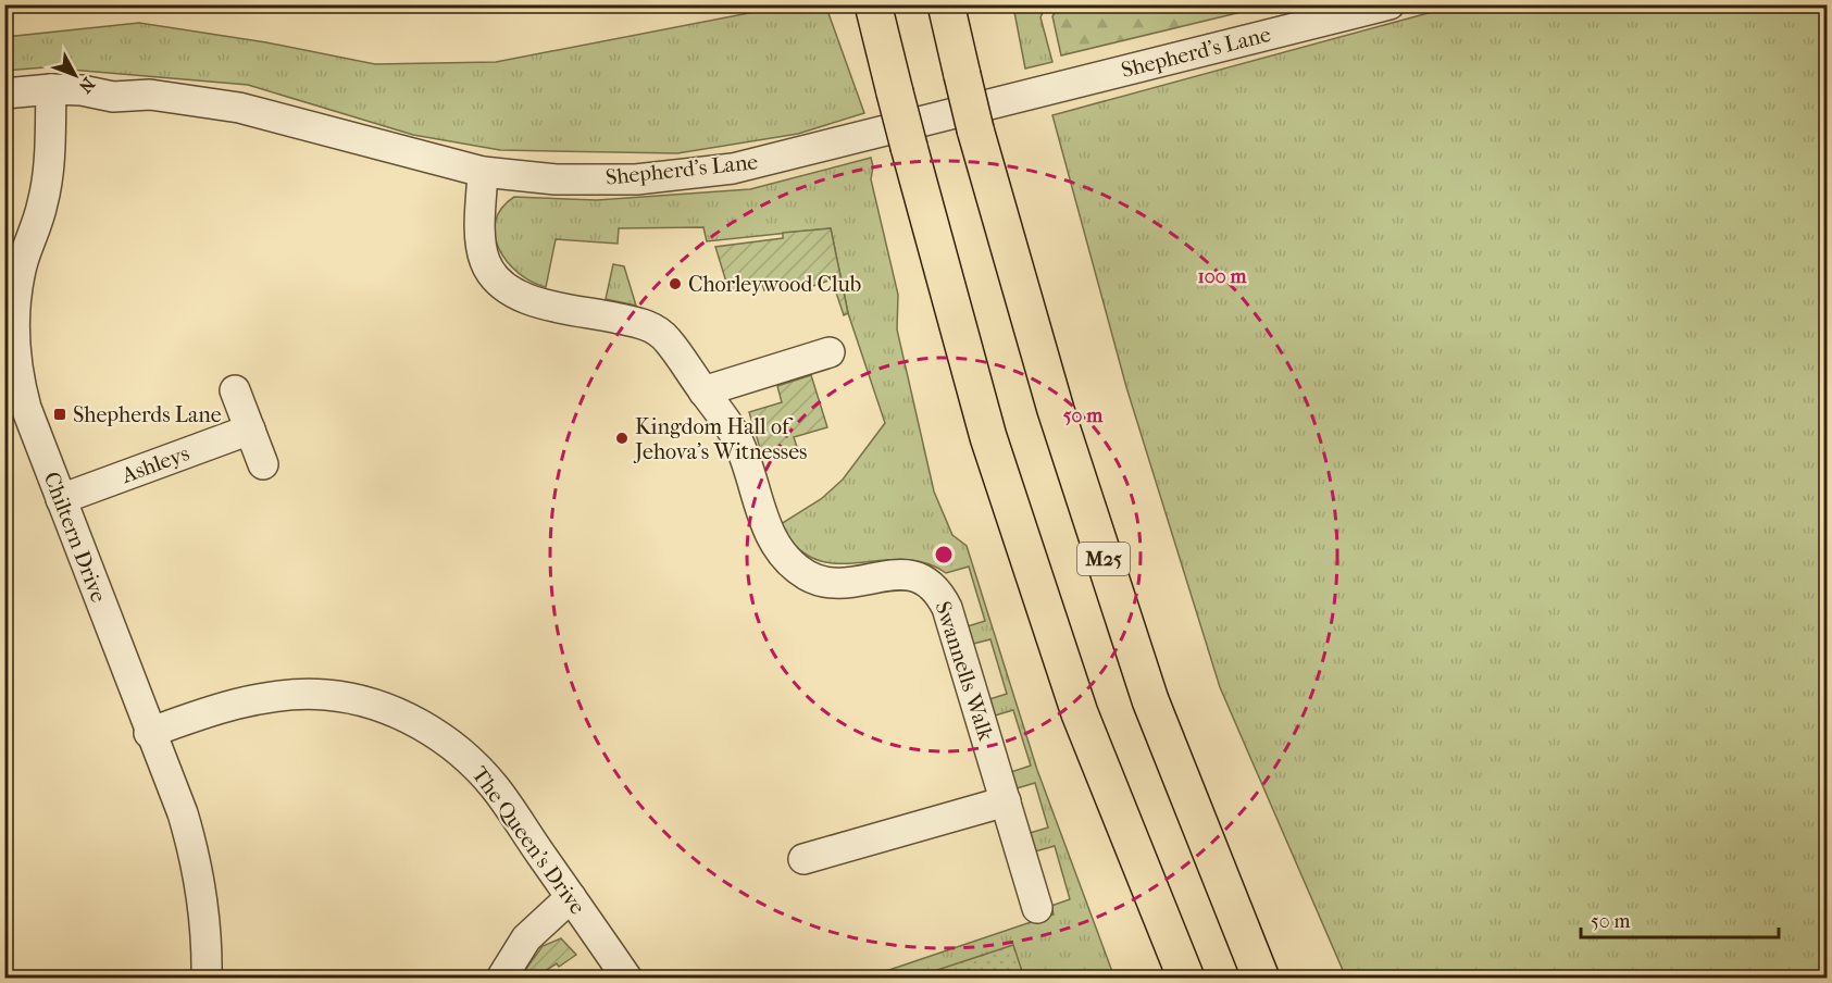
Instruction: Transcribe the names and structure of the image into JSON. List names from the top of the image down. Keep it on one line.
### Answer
{"streets":{"highway":["M25"],"street":["Shepherd's Lane","Ashleys","Chiltern Drive","Swannells Walk","The Queen's Drive"]},"crossings":[["Shepherd's Lane","Chiltern Drive"],["Shepherd's Lane","Swannells Walk"],["Ashleys","Chiltern Drive"],["Chiltern Drive","The Queen's Drive"]],"places":{"other":["Chorleywood Club","Kingdom Hall of Jehova's Witnesses"],"transit":["Shepherds Lane"]},"scale_bar":"50 m","north":"bottom right","rings":["100 m","50 m"]}
